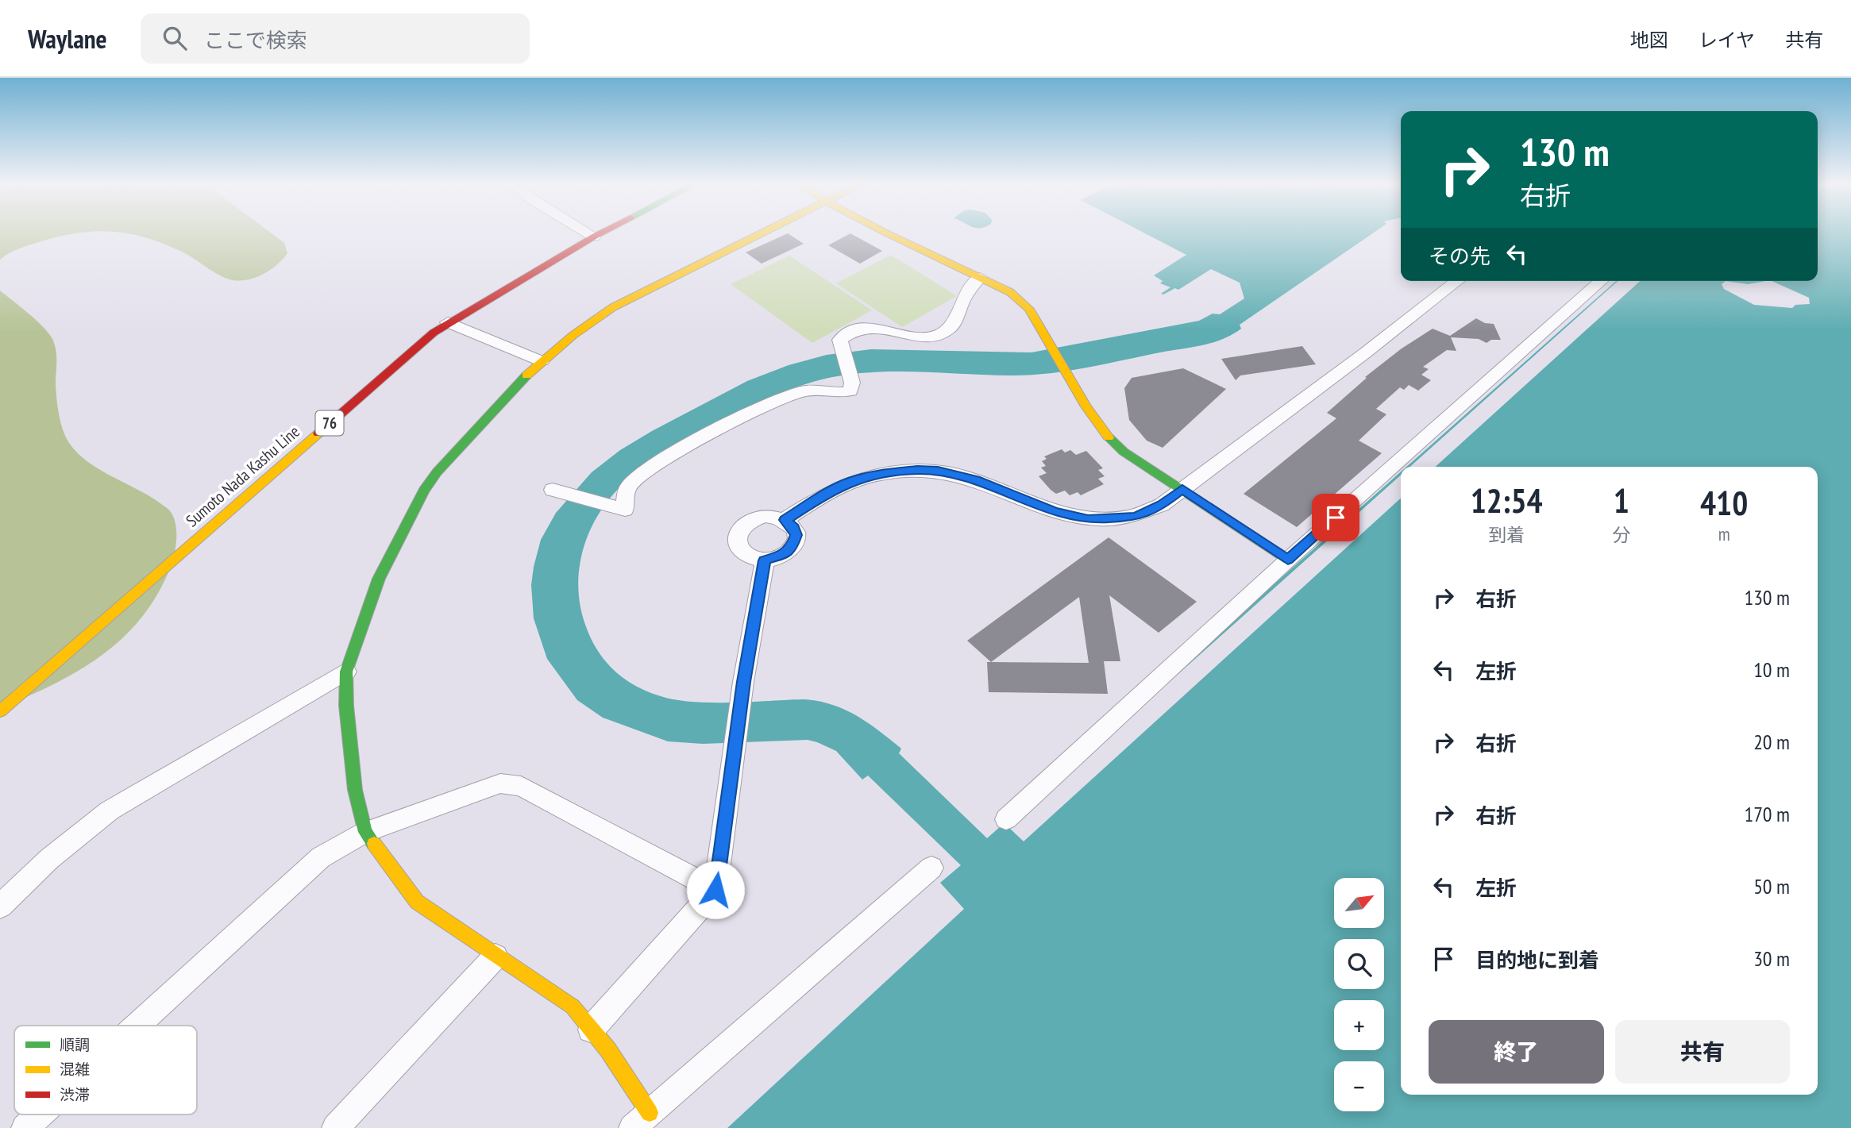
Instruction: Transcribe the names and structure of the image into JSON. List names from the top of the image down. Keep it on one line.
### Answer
{"streets":{"street":["76","Sumoto Nada Kashu Line"]},"legend":["順調","混雑","渋滞"],"north":"top right","page":{"header":"Waylane","search":"ここで検索","nav":["地図","レイヤ","共有"],"turn":["130 m","右折"],"then":"その先","eta":["12:54","到着","1","分","410","m"],"list":[{"name":"右折","value":"130 m"},{"name":"左折","value":"10 m"},{"name":"右折","value":"20 m"},{"name":"右折","value":"170 m"},{"name":"左折","value":"50 m"},{"name":"目的地に到着","value":"30 m"}],"map_buttons":["+","−"],"buttons":["終了","共有"]}}
